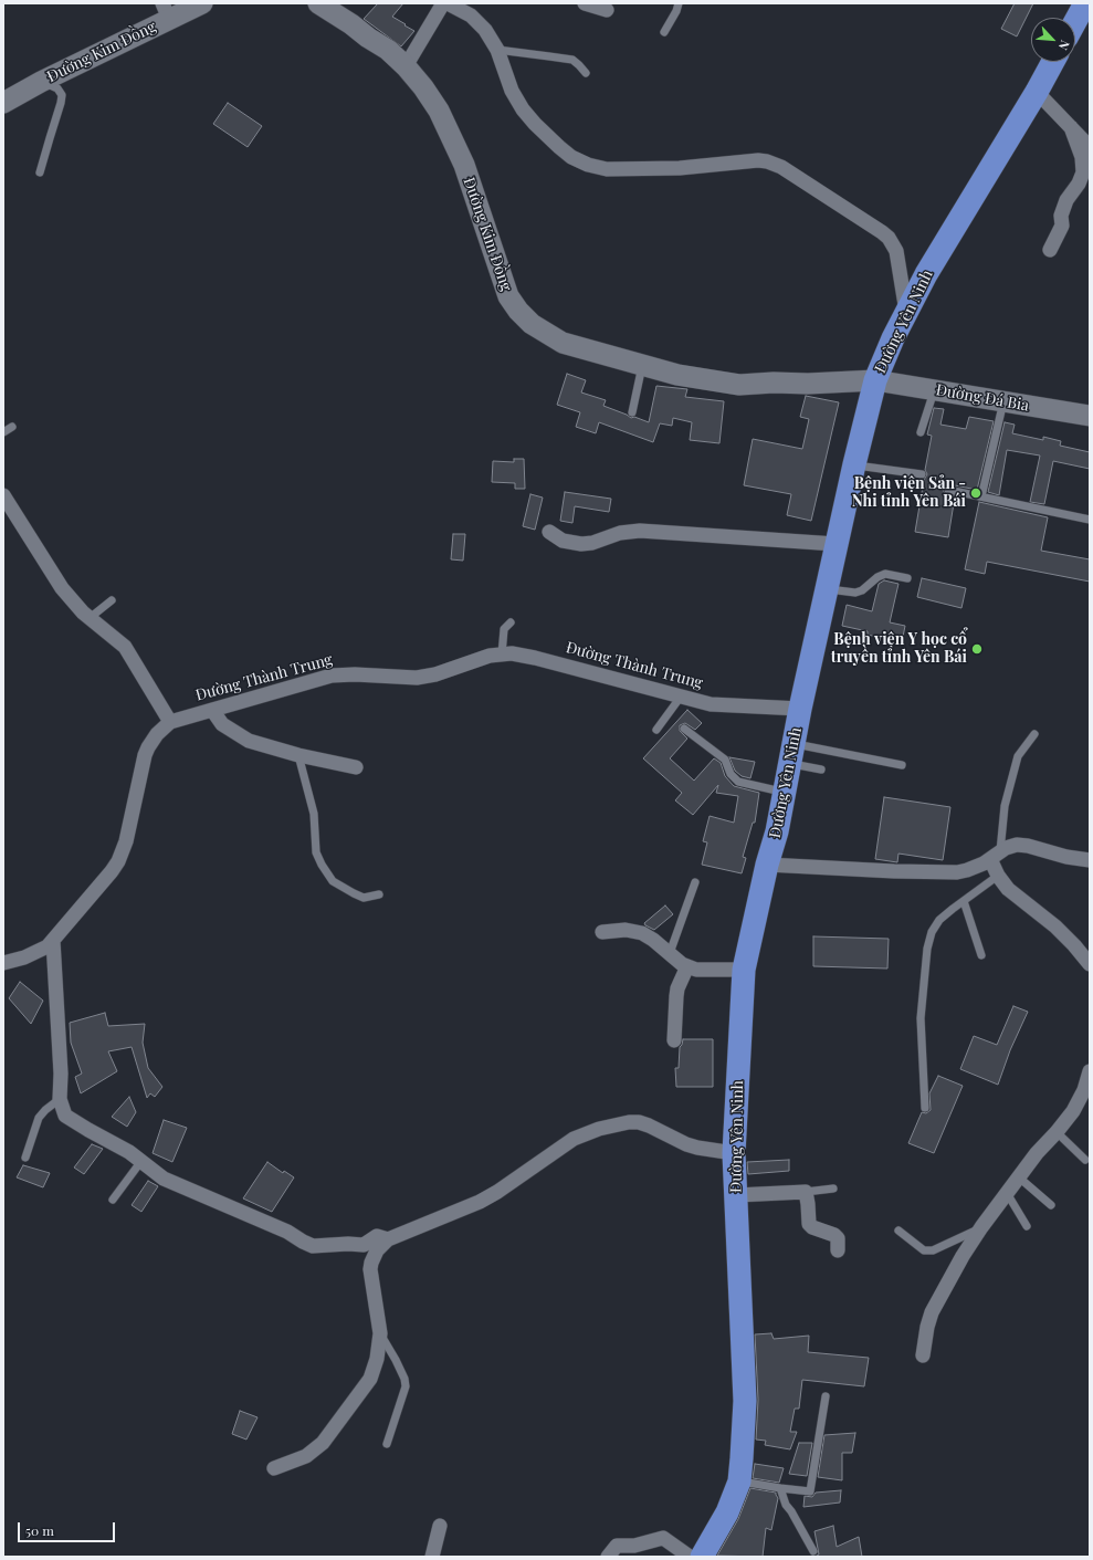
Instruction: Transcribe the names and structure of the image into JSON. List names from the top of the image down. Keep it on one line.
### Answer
{"streets":{"main road":["Đường Yên Ninh"],"street":["Đường Kim Đồng","Đường Đá Bia","Đường Thành Trung"]},"crossings":[["Đường Kim Đồng","Đường Yên Ninh"],["Đường Kim Đồng","Đường Đá Bia"],["Đường Yên Ninh","Đường Đá Bia"],["Đường Yên Ninh","Đường Thành Trung"]],"places":["Bệnh viện Sản - Nhi tỉnh Yên Bái","Bệnh viện Y học cổ truyền tỉnh Yên Bái"],"scale_bar":"50 m","north":"bottom right"}
